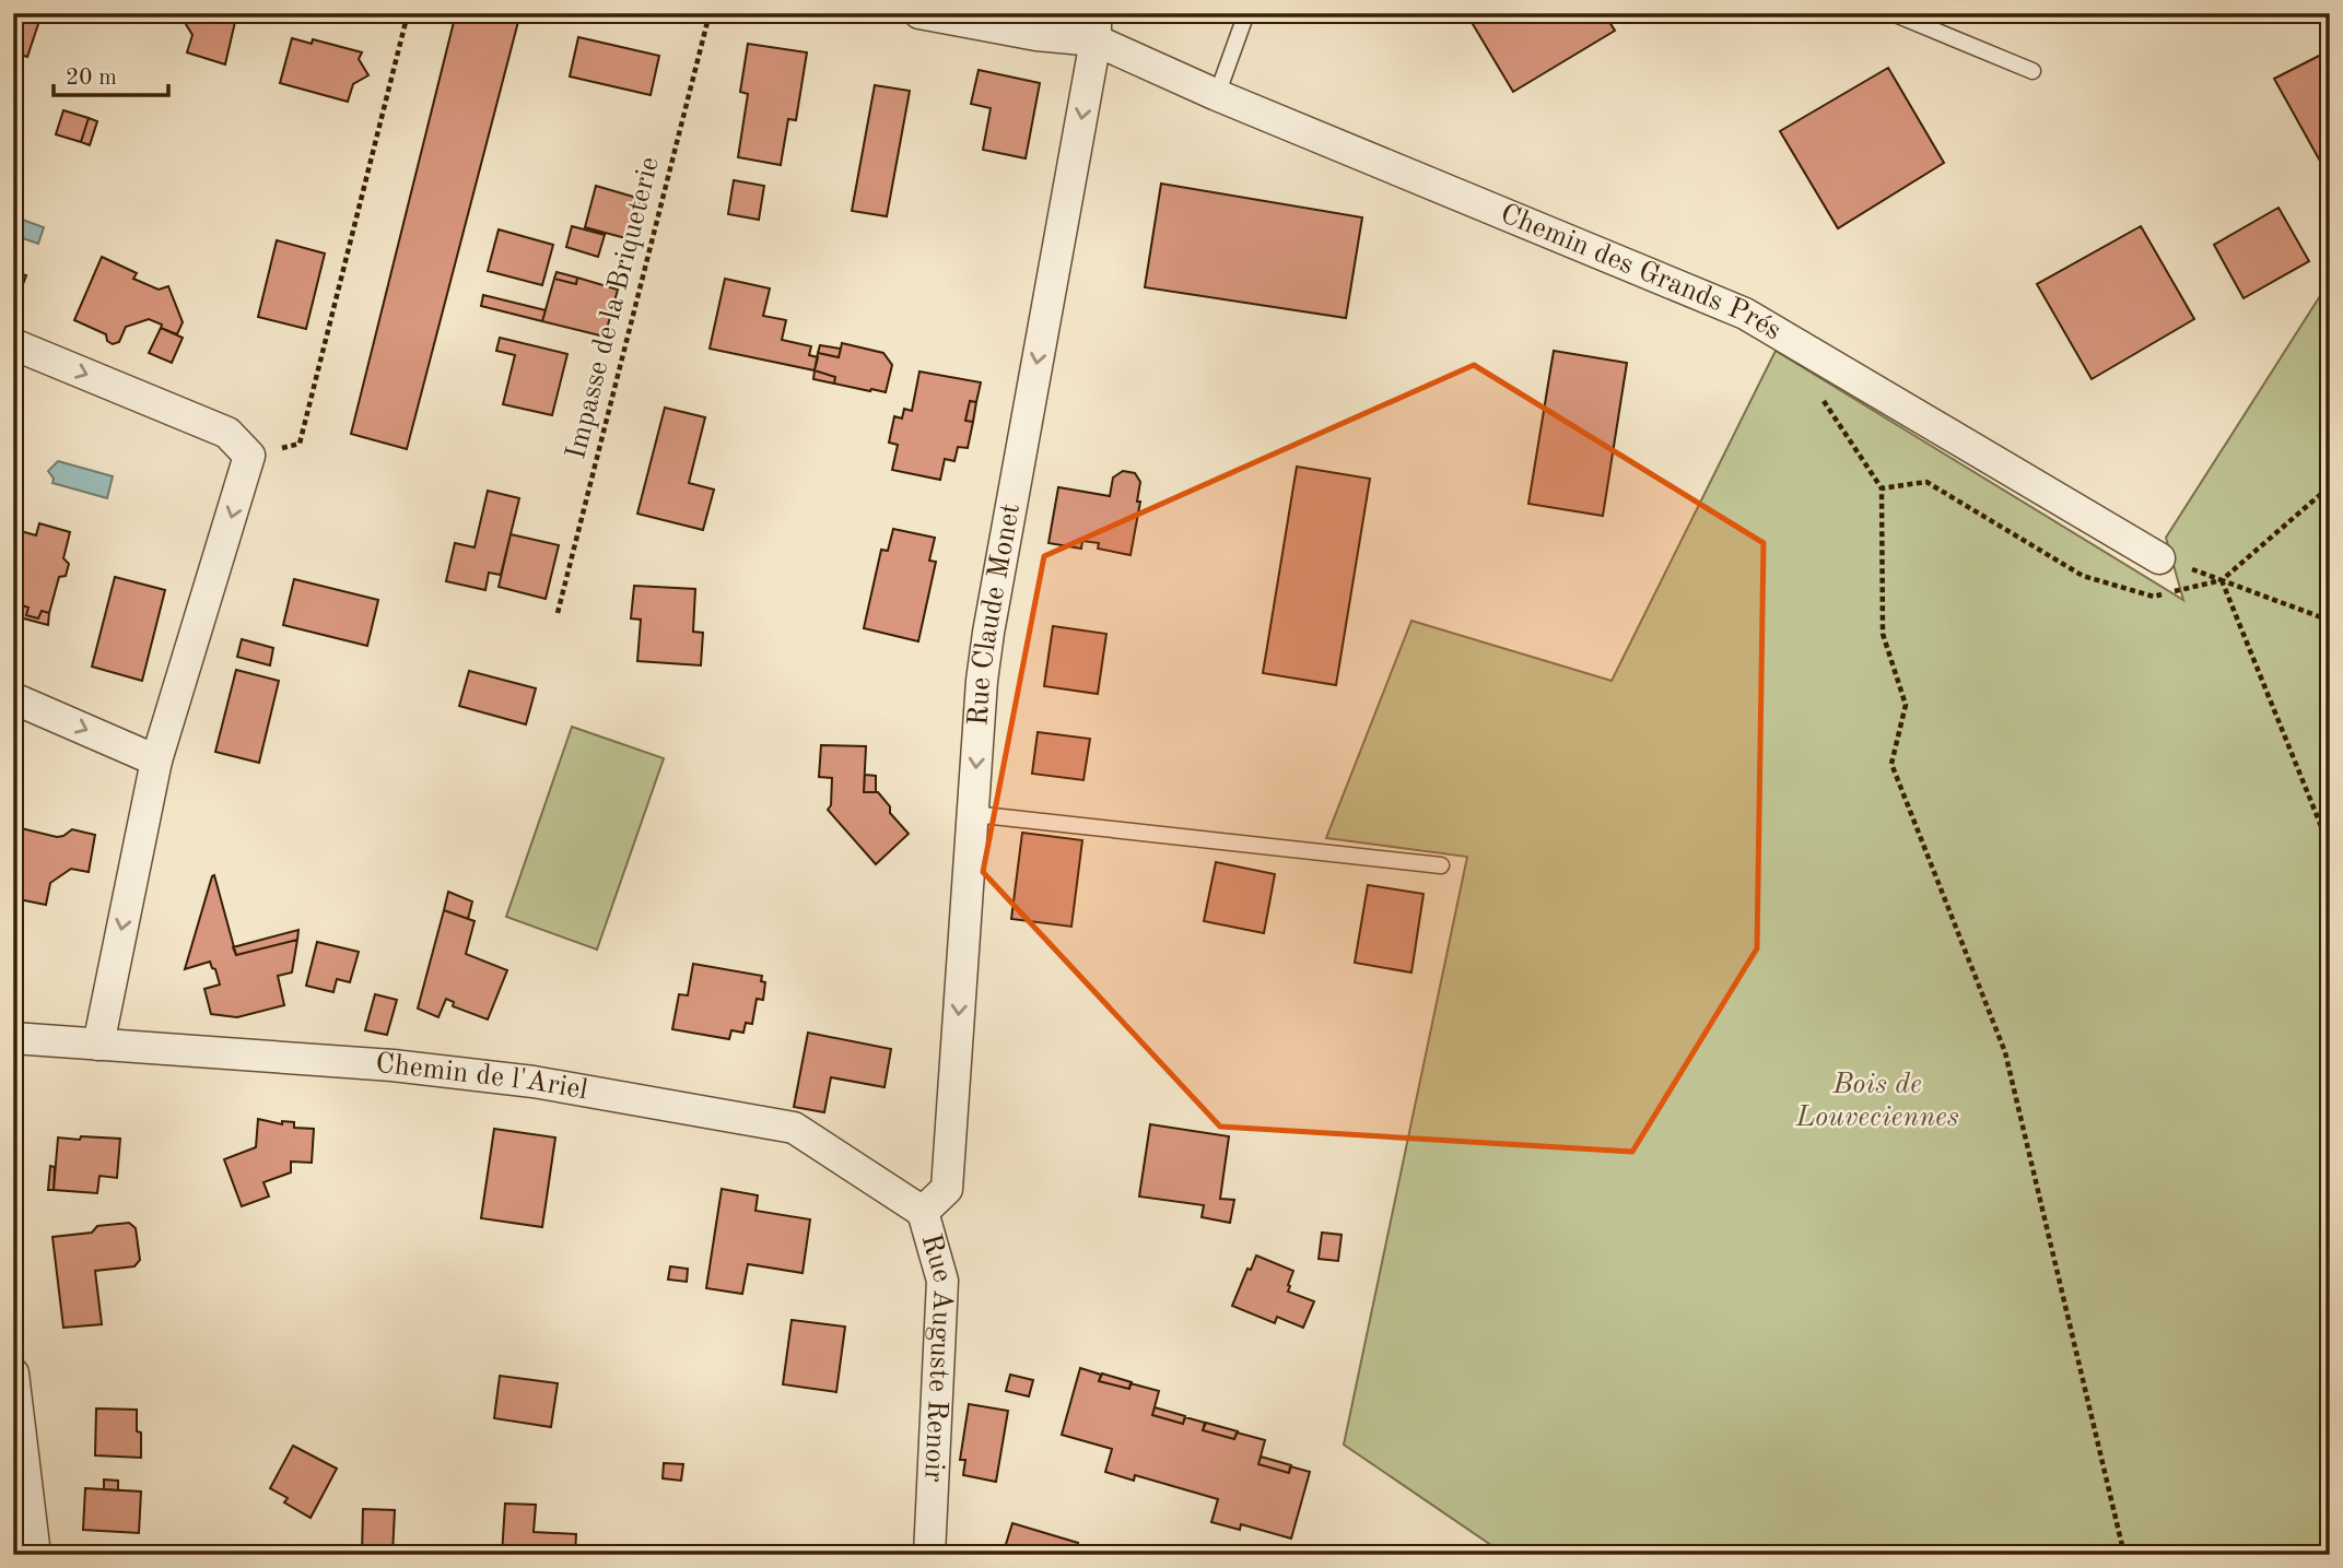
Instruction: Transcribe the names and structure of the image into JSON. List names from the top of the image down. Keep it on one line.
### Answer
{"streets":{"street":["Chemin des Grands Prés","Rue Claude Monet","Chemin de l'Ariel","Rue Auguste Renoir"],"path":["Impasse de la Briqueterie"]},"crossings":[["Chemin des Grands Prés","Rue Claude Monet"],["Rue Claude Monet","Chemin de l'Ariel"],["Rue Claude Monet","Rue Auguste Renoir"],["Chemin de l'Ariel","Rue Auguste Renoir"]],"one_way":["Rue Claude Monet"],"parks":["Bois de Louveciennes"],"scale_bar":"20 m"}
